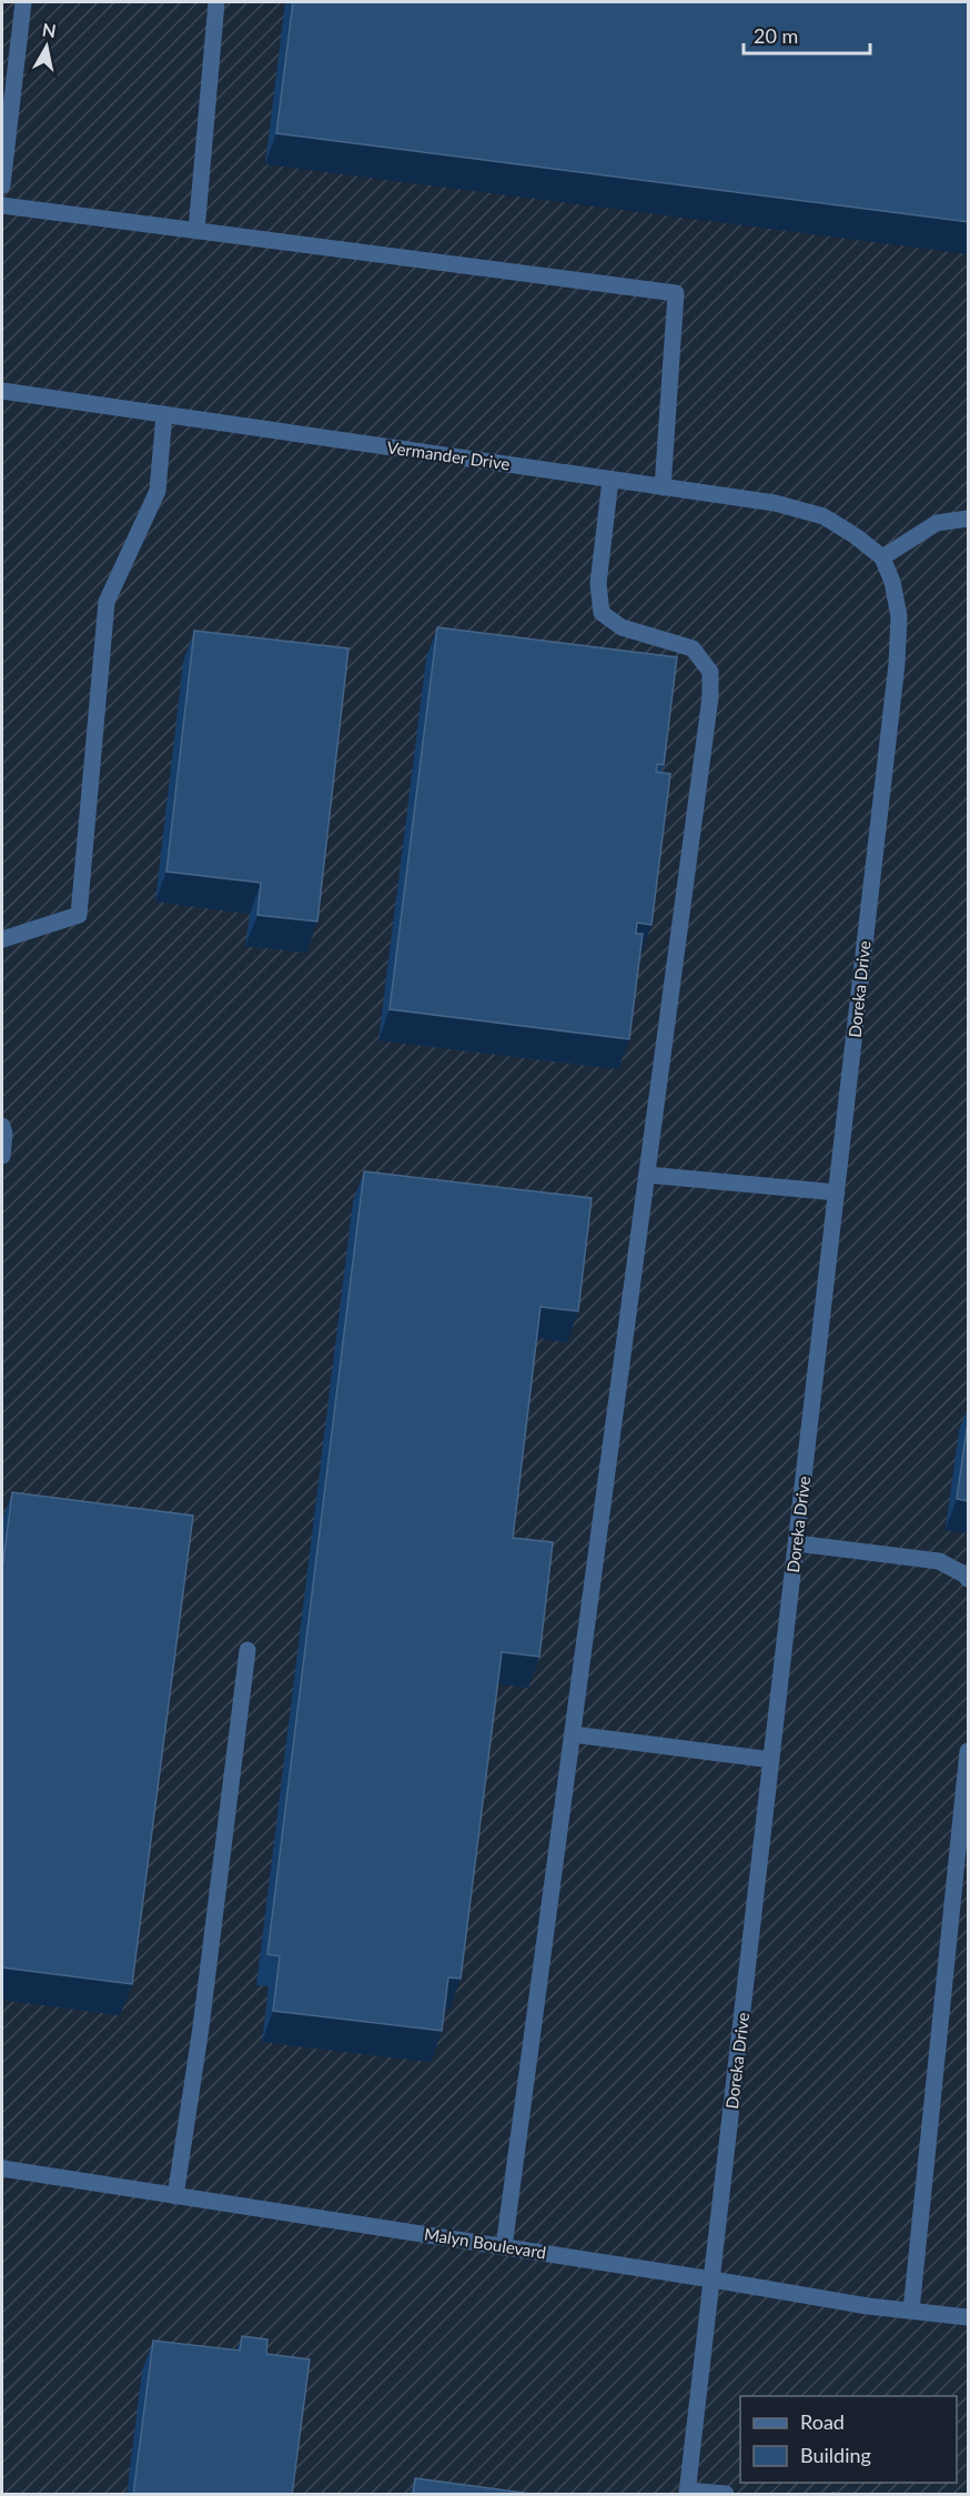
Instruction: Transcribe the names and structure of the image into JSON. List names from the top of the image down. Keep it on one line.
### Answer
{"streets":{"street":["Vermander Drive","Doreka Drive","Malyn Boulevard"]},"crossings":[["Vermander Drive","Doreka Drive"],["Doreka Drive","Malyn Boulevard"]],"legend":["Road","Building"],"scale_bar":"20 m","north":"top"}
